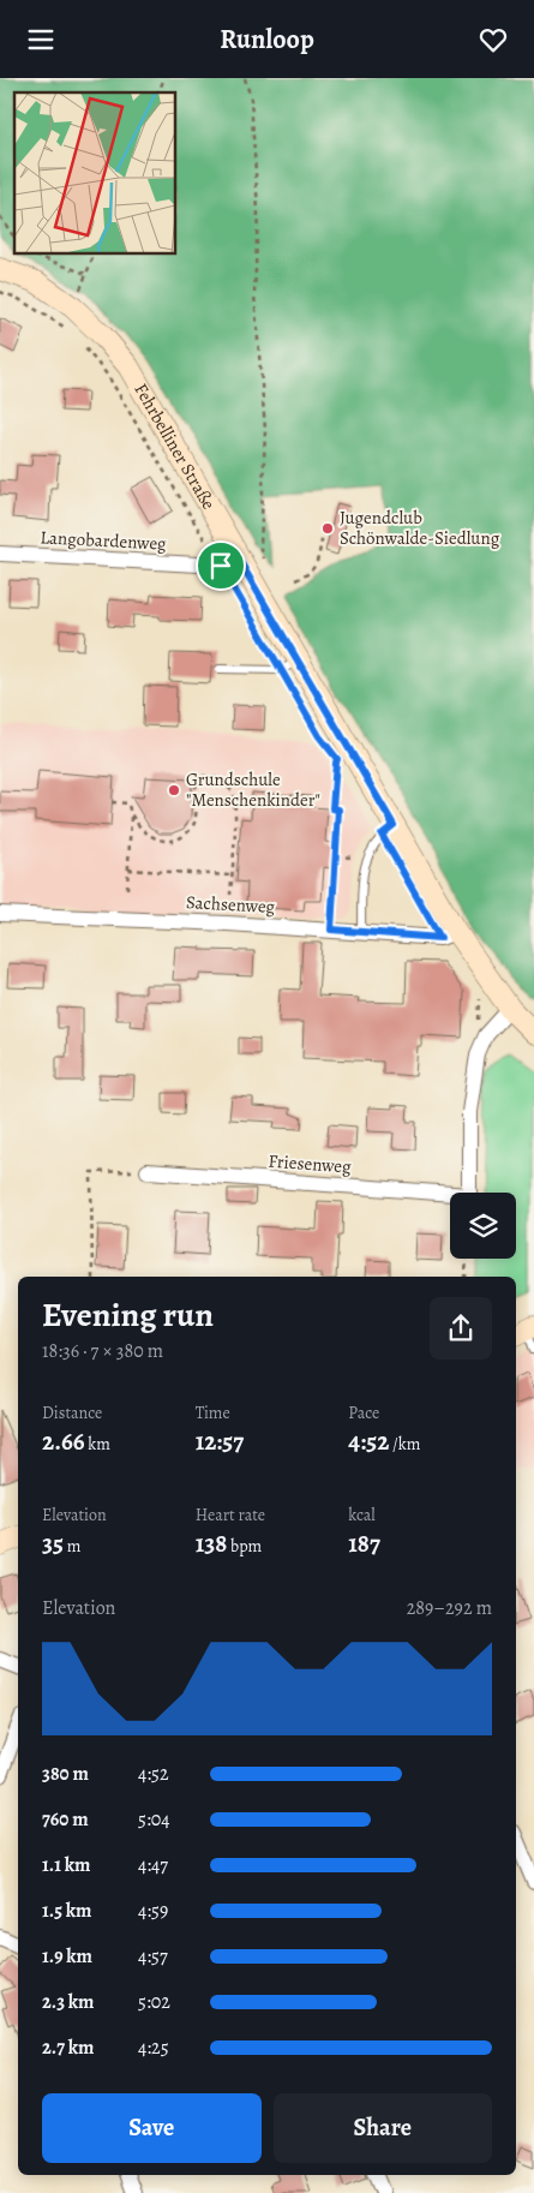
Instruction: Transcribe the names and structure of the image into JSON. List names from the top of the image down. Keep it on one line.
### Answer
{"streets":{"main road":["Fehrbelliner Straße"],"street":["Langobardenweg","Sachsenweg","Friesenweg"]},"crossings":[["Fehrbelliner Straße","Langobardenweg"],["Fehrbelliner Straße","Sachsenweg"],["Fehrbelliner Straße","Friesenweg"]],"places":["Jugendclub Schönwalde-Siedlung","Grundschule \"Menschenkinder\""],"page":{"header":"Runloop","heading":["Evening run","18:36 · 7 × 380 m"],"stats":[["Distance","2.66 km"],["Time","12:57"],["Pace","4:52 /km"],["Elevation","35 m"],["Heart rate","138 bpm"],["kcal","187"]],"chart":["Elevation","289–292 m"],"list":[{"name":"380 m","note":"4:52"},{"name":"760 m","note":"5:04"},{"name":"1.1 km","note":"4:47"},{"name":"1.5 km","note":"4:59"},{"name":"1.9 km","note":"4:57"},{"name":"2.3 km","note":"5:02"},{"name":"2.7 km","note":"4:25"}],"buttons":["Save","Share"]}}
